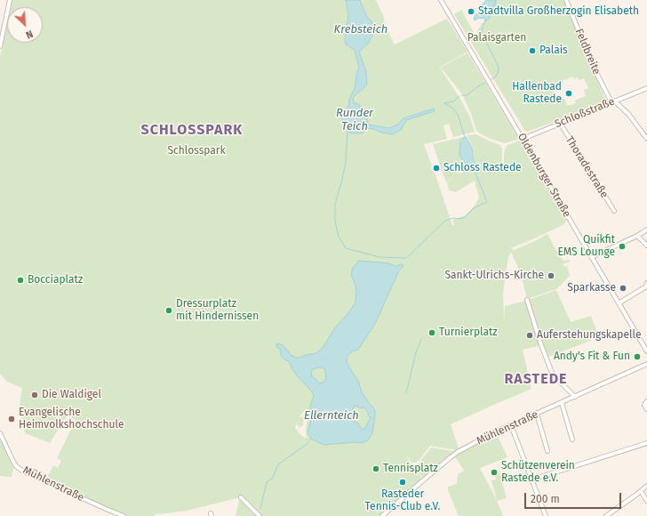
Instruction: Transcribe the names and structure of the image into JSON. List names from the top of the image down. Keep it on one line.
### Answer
{"streets":{"street":["Feldbreite","Schloßstraße","Thoradestraße","Oldenburger Straße","Mühlenstraße"]},"crossings":[["Feldbreite","Schloßstraße"],["Schloßstraße","Thoradestraße"],["Schloßstraße","Oldenburger Straße"]],"districts":["SCHLOSSPARK","RASTEDE"],"water":["Krebsteich","Runder Teich","Ellernteich"],"parks":["Palaisgarten","Schlosspark"],"places":["Stadtvilla Großherzogin Elisabeth","Palais","Hallenbad Rastede","Schloss Rastede","Quikfit EMS Lounge","Sankt-Ulrichs-Kirche","Bocciaplatz","Sparkasse","Dressurplatz mit Hindernissen","Turnierplatz","Auferstehungskapelle","Andy's Fit & Fun","Die Waldigel","Evangelische Heimvolkshochschule","Tennisplatz","Schützenverein Rastede e.V.","Rasteder Tennis-Club e.V."],"scale_bar":"200 m","north":"bottom right"}
